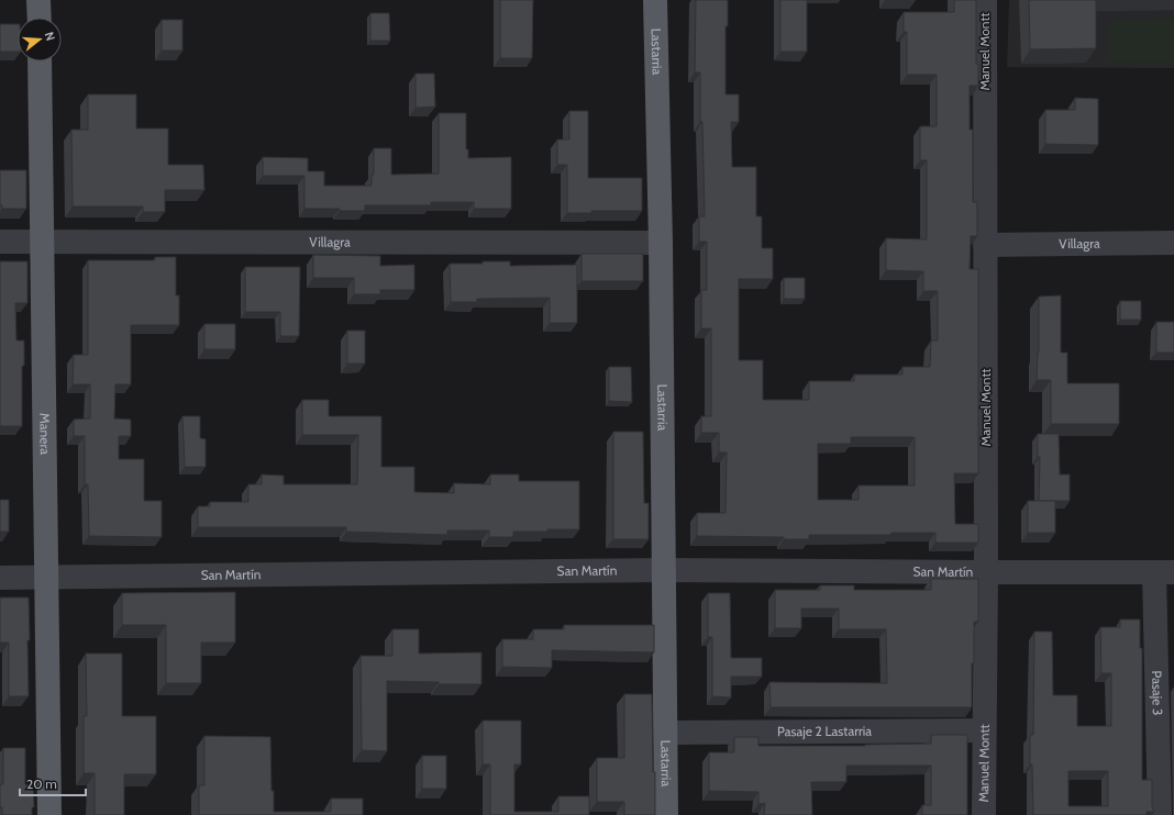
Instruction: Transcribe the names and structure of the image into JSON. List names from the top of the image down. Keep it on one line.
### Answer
{"streets":{"main road":["Lastarria","Manera"],"street":["Manuel Montt","Villagra","San Martín","Pasaje 3","Pasaje 2 Lastarria"]},"crossings":[["Lastarria","Villagra"],["Lastarria","San Martín"],["Lastarria","Pasaje 2 Lastarria"],["Manuel Montt","Villagra"],["Manuel Montt","San Martín"],["Manuel Montt","Pasaje 2 Lastarria"],["Villagra","Manera"],["Manera","San Martín"],["San Martín","Pasaje 3"]],"scale_bar":"20 m","north":"right"}
